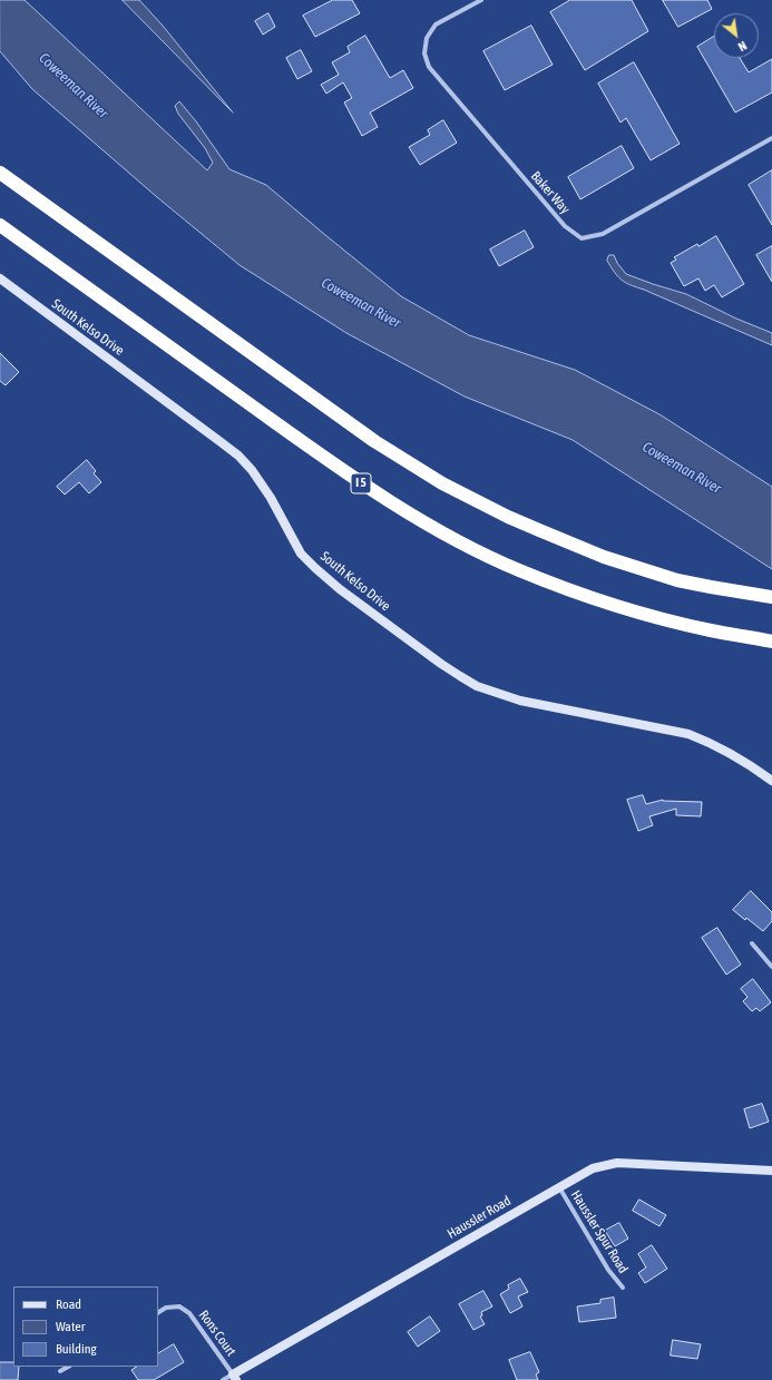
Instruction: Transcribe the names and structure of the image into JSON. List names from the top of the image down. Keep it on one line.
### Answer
{"streets":{"highway":["I 5"],"main road":["South Kelso Drive","Haussler Road"],"street":["Baker Way","Haussler Spur Road","Rons Court"]},"crossings":[["Haussler Road","Haussler Spur Road"],["Haussler Road","Rons Court"]],"water":["Coweeman River"],"legend":["Road","Water","Building"],"north":"bottom right"}
